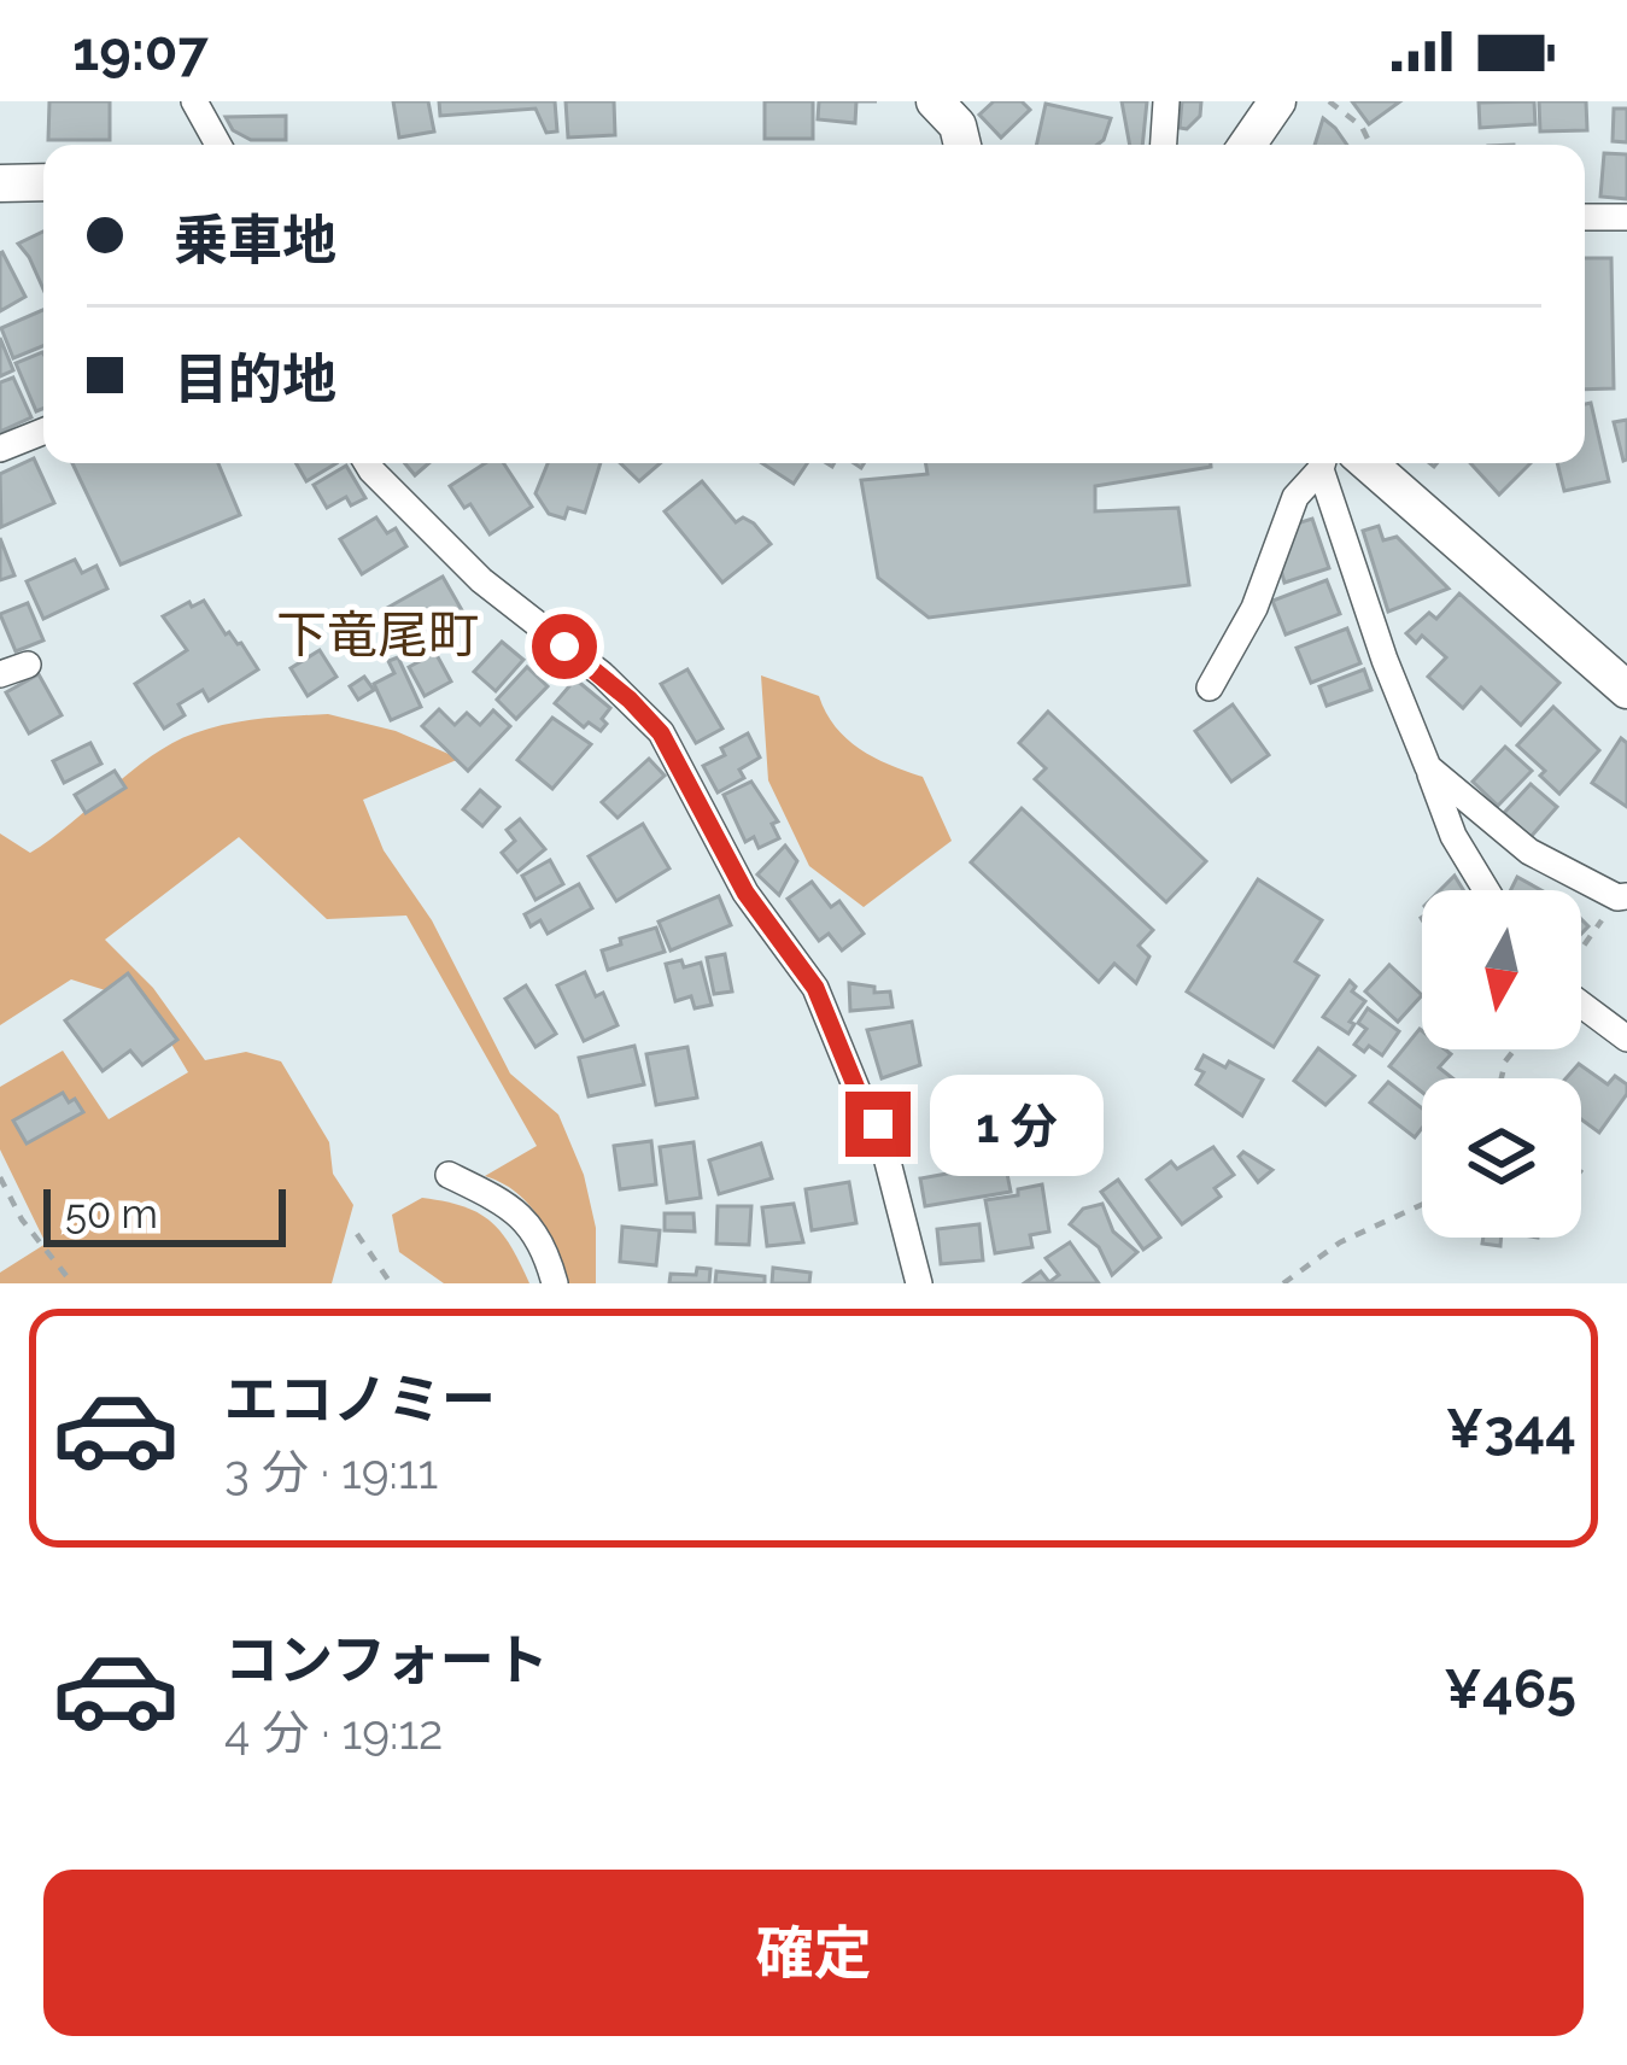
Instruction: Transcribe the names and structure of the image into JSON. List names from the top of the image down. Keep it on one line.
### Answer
{"districts":["下竜尾町"],"scale_bar":"50 m","north":"bottom","page":{"status":"19:07","banner":["乗車地","目的地"],"bubble":"1 分","scale":"50 m","list":[{"name":"エコノミー","note":"3 分 · 19:11","value":"¥344"},{"name":"コンフォート","note":"4 分 · 19:12","value":"¥465"}],"buttons":"確定"}}
